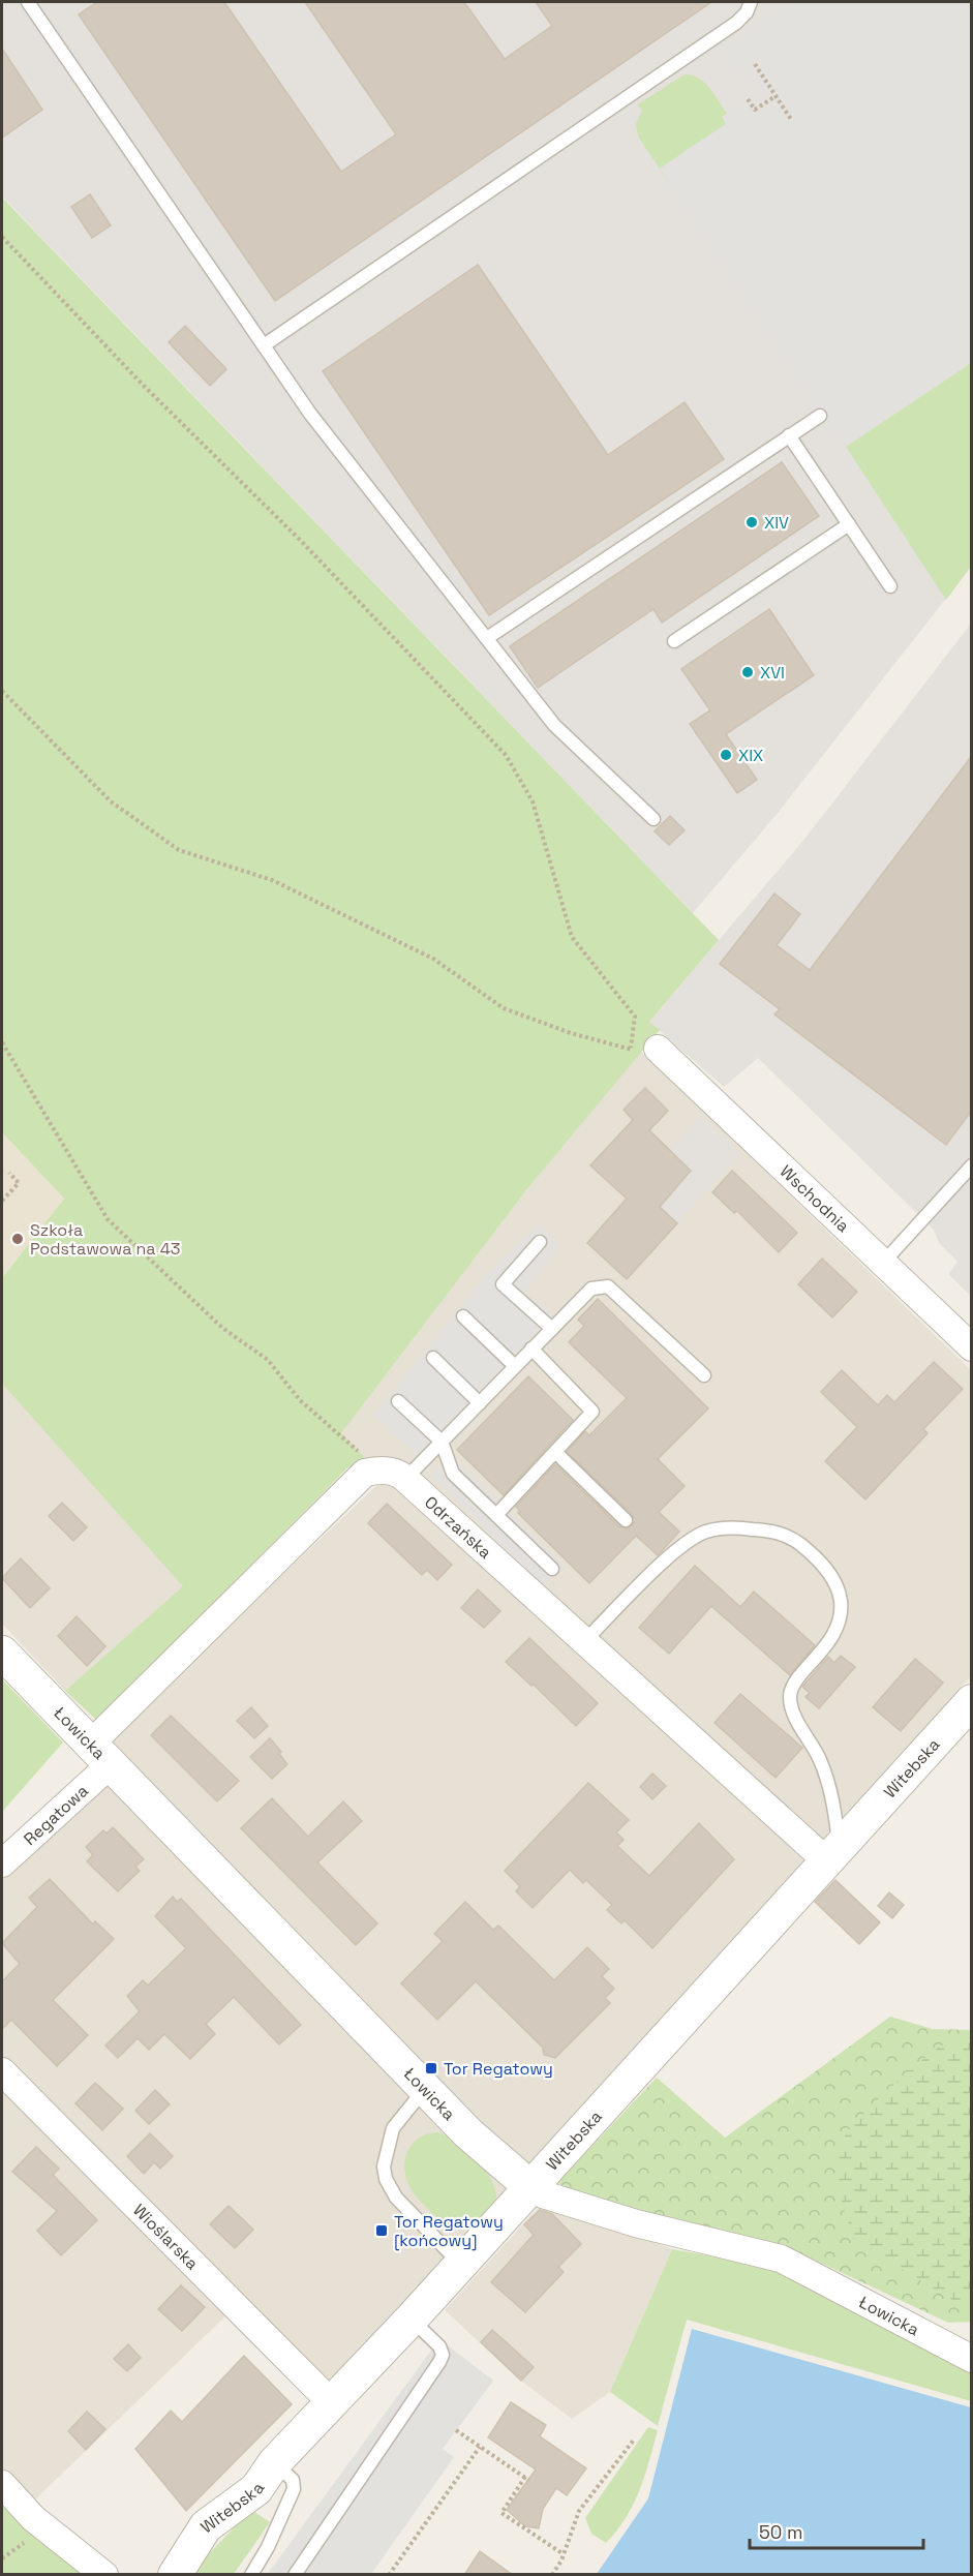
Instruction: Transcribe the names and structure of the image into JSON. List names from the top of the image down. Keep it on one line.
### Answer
{"streets":{"street":["Wschodnia","Odrzańska","Łowicka","Witebska","Regatowa","Wioślarska"]},"crossings":[["Odrzańska","Witebska"],["Łowicka","Witebska"],["Łowicka","Regatowa"],["Witebska","Wioślarska"]],"places":{"other":["XIV","XVI","XIX","Szkoła Podstawowa na 43"],"transit":["Tor Regatowy","Tor Regatowy [końcowy]"]},"scale_bar":"50 m"}
